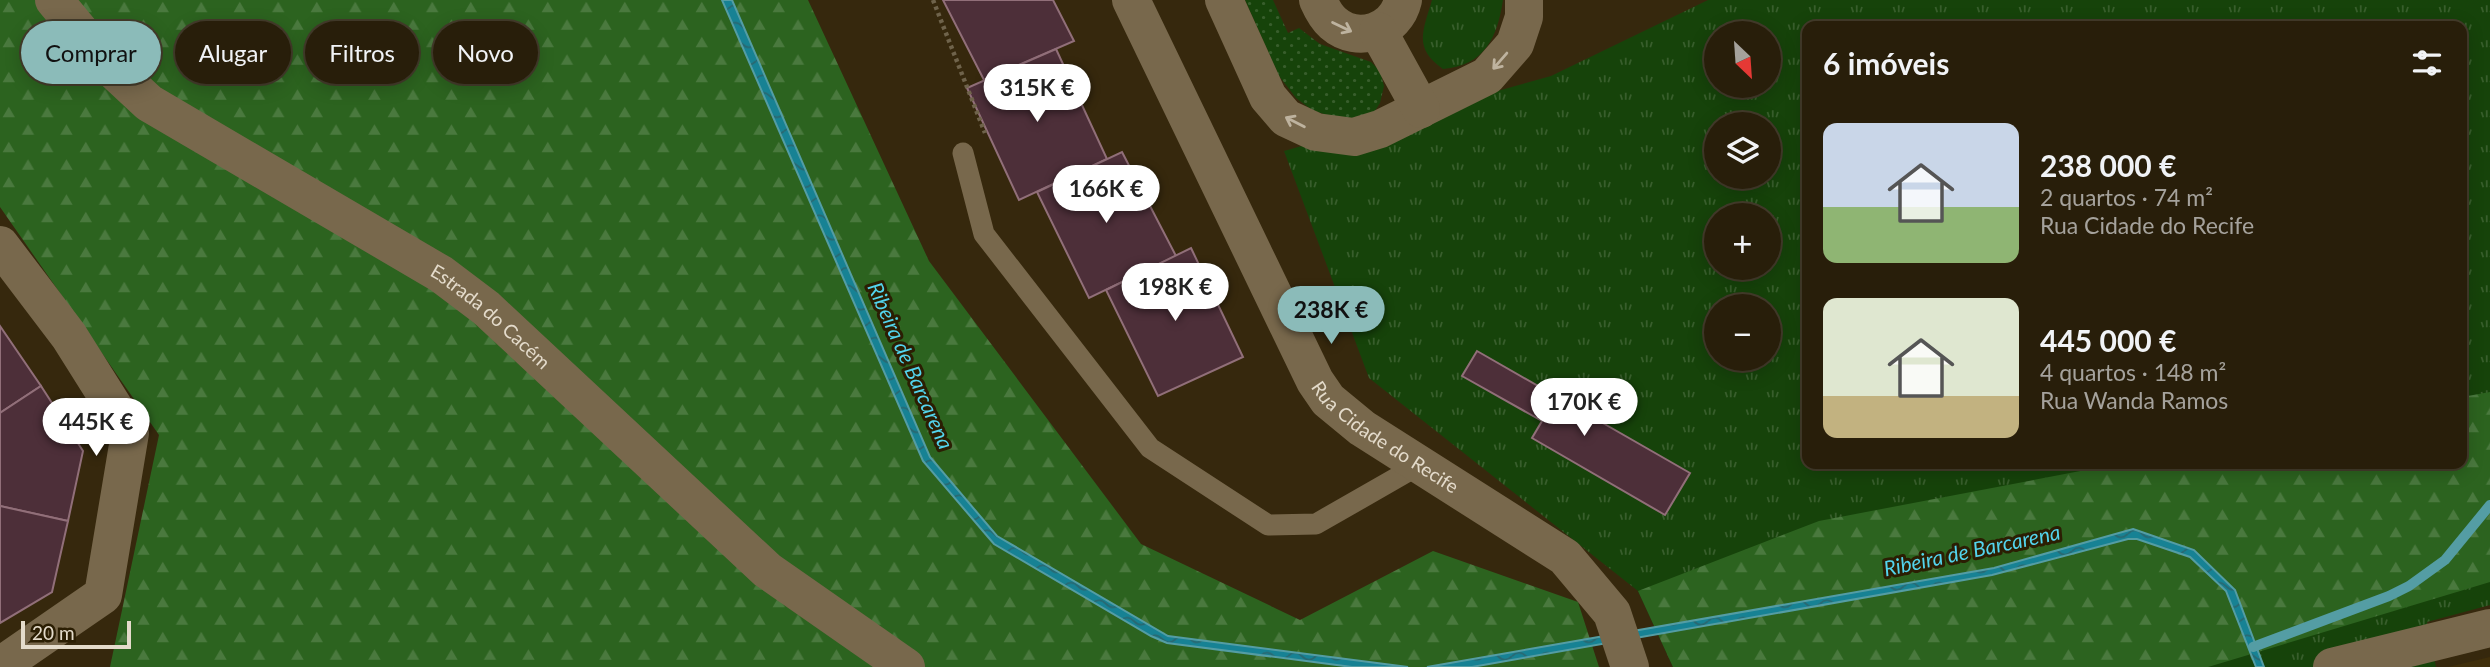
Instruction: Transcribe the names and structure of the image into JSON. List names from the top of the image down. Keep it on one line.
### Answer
{"streets":{"street":["Estrada do Cacém","Rua Cidade do Recife"]},"water":["Ribeira de Barcarena"],"scale_bar":"20 m","north":"bottom right","page":{"map_buttons":["+","−"],"chip":["Comprar","Alugar","Filtros","Novo"],"heading":"6 imóveis","price":["315K €","166K €","198K €","238K €","170K €","445K €"],"list":[{"name":"238 000 €","note":"2 quartos · 74 m² · Rua Cidade do Recife"},{"name":"445 000 €","note":"4 quartos · 148 m² · Rua Wanda Ramos"}],"scale":"20 m"}}
